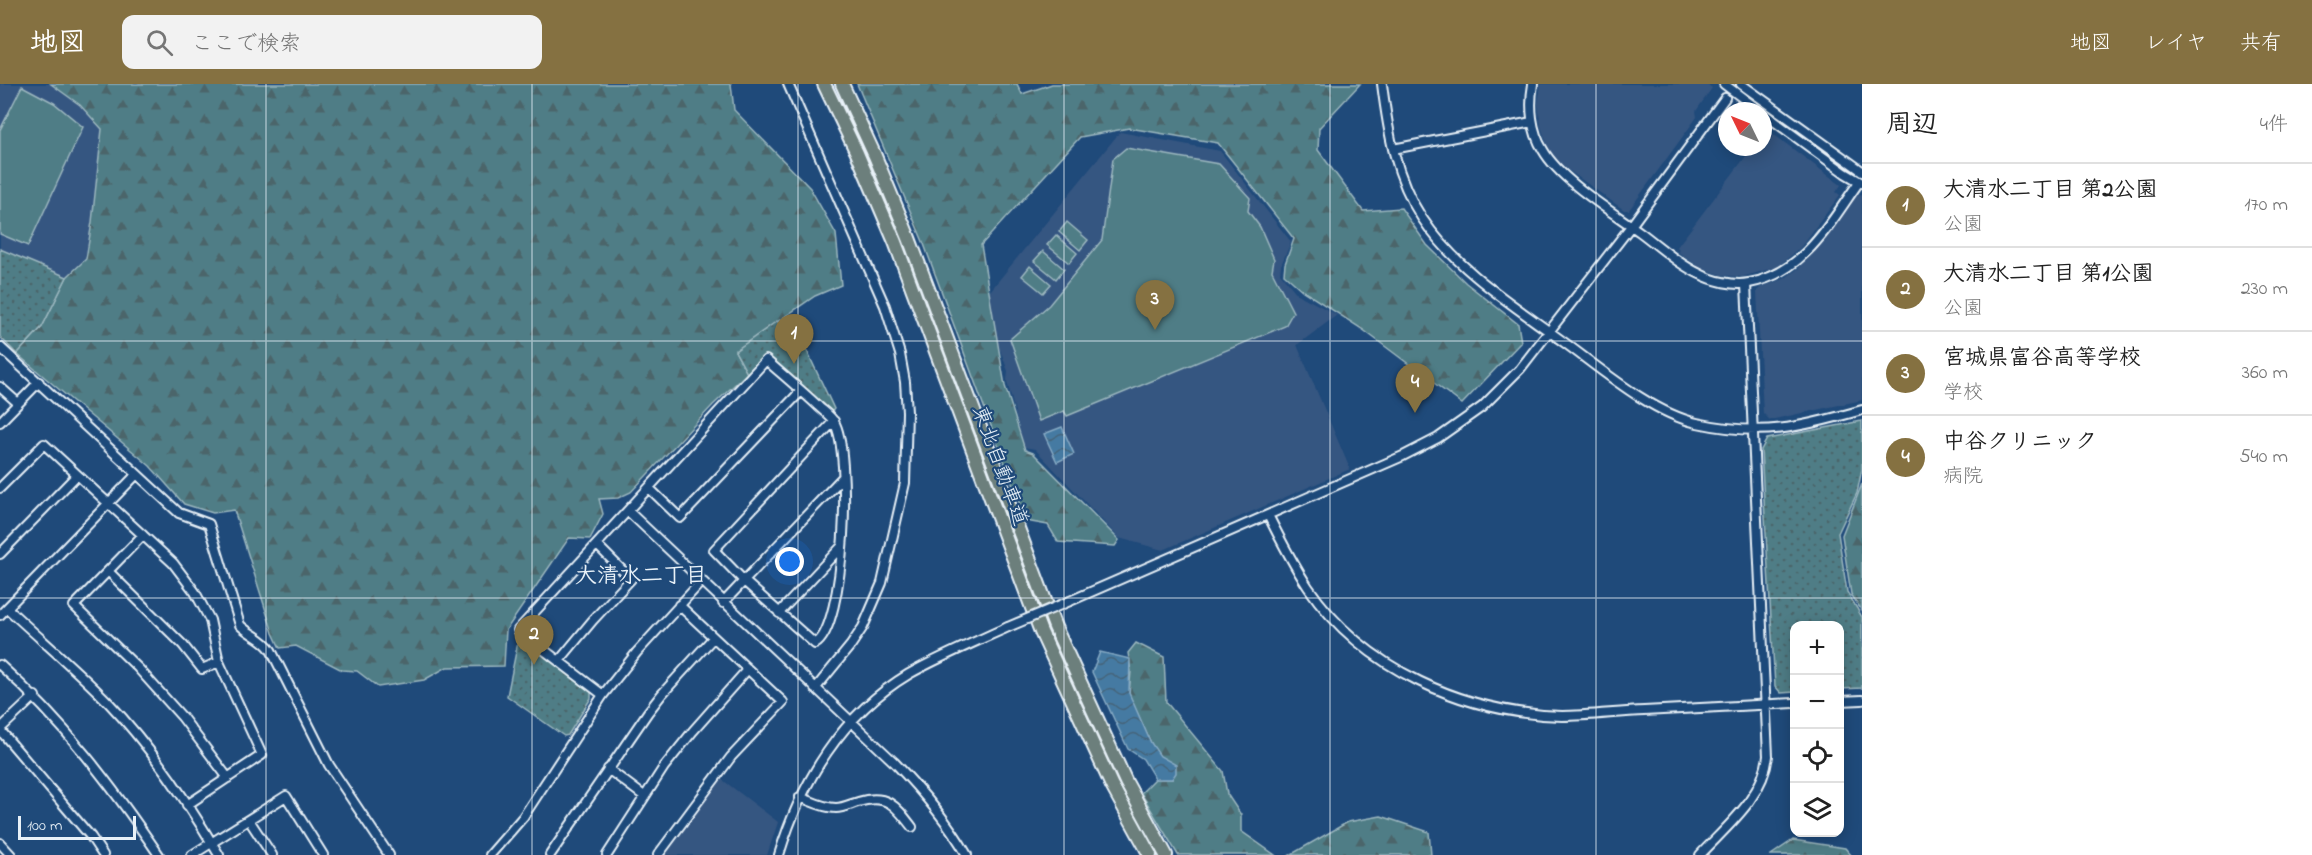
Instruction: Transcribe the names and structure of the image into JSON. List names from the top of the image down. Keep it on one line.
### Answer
{"streets":{"highway":["東北自動車道"]},"districts":["大清水二丁目"],"scale_bar":"100 m","north":"top left","page":{"header":"地図","search":"ここで検索","nav":["地図","レイヤ","共有"],"heading":["周辺","4件"],"list":[{"mark":"1","name":"大清水二丁目 第2公園","note":"公園","value":"170 m"},{"mark":"2","name":"大清水二丁目 第1公園","note":"公園","value":"230 m"},{"mark":"3","name":"宮城県富谷高等学校","note":"学校","value":"360 m"},{"mark":"4","name":"中谷クリニック","note":"病院","value":"540 m"}],"pins":["3","1","4","2"],"map_buttons":["+","−"],"scale":"100 m"}}
